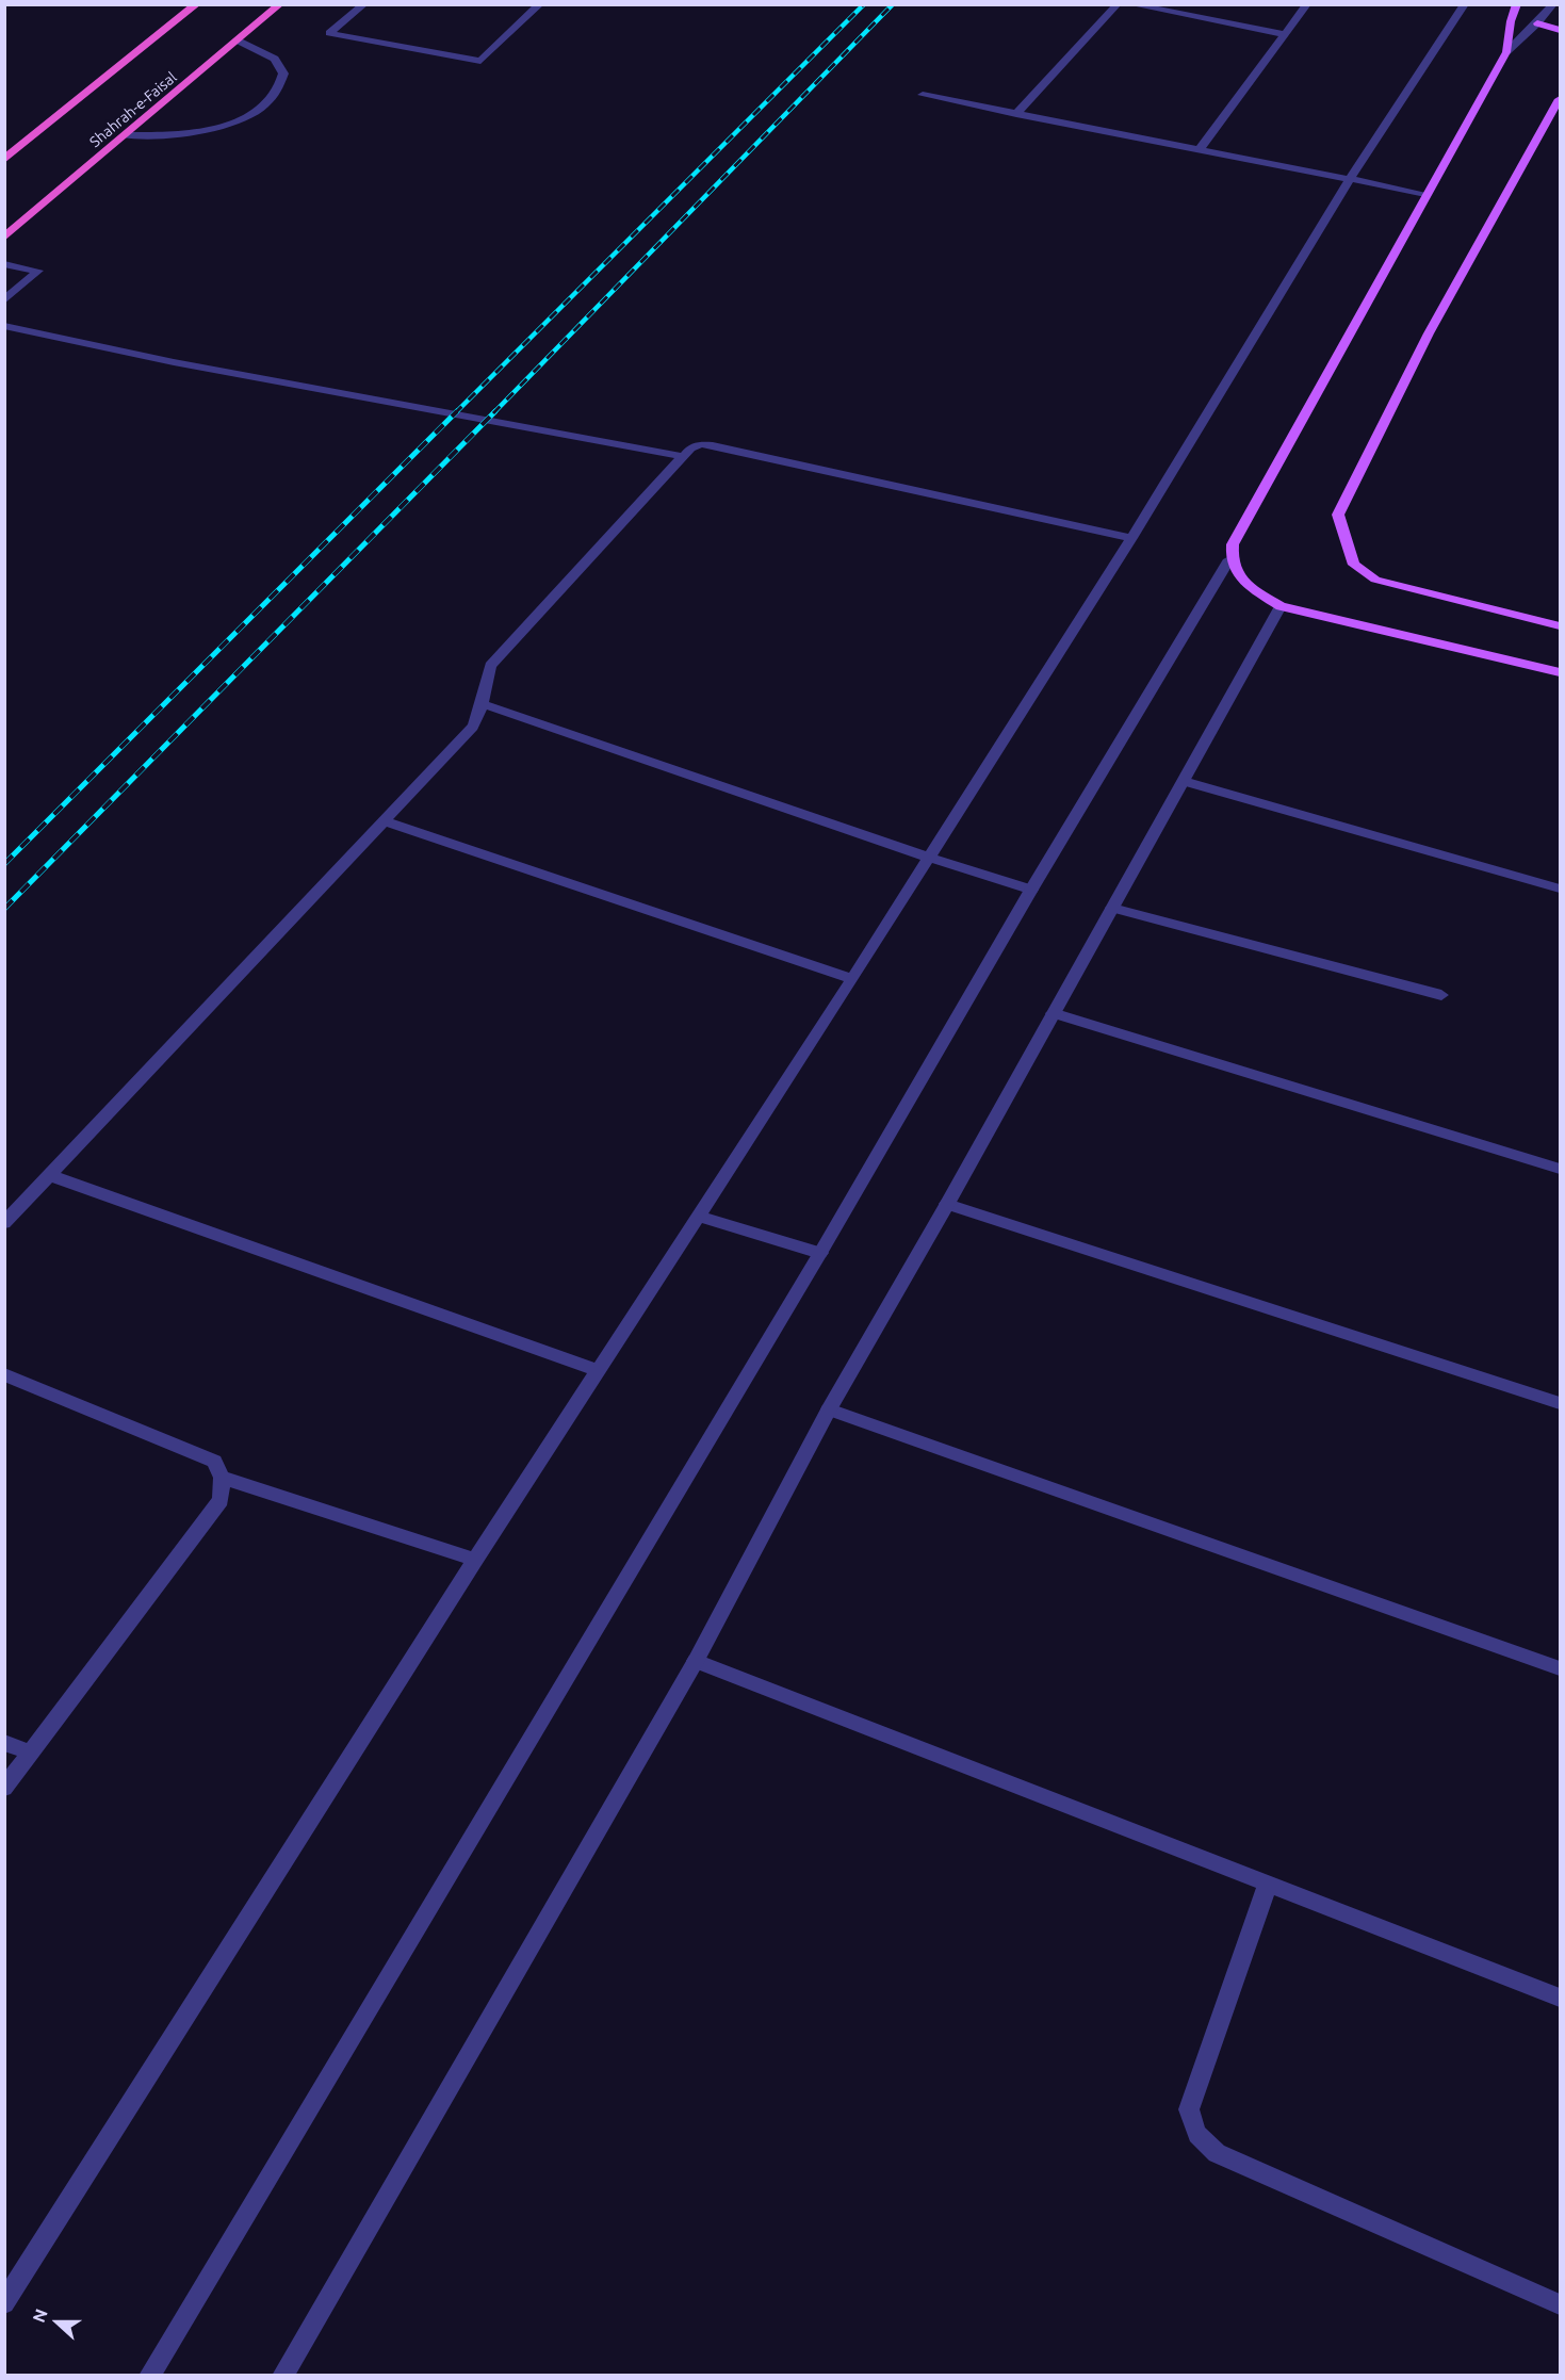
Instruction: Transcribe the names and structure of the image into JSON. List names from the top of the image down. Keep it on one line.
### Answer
{"streets":{"highway":["Shahrah-e-Faisal"]},"north":"left"}
